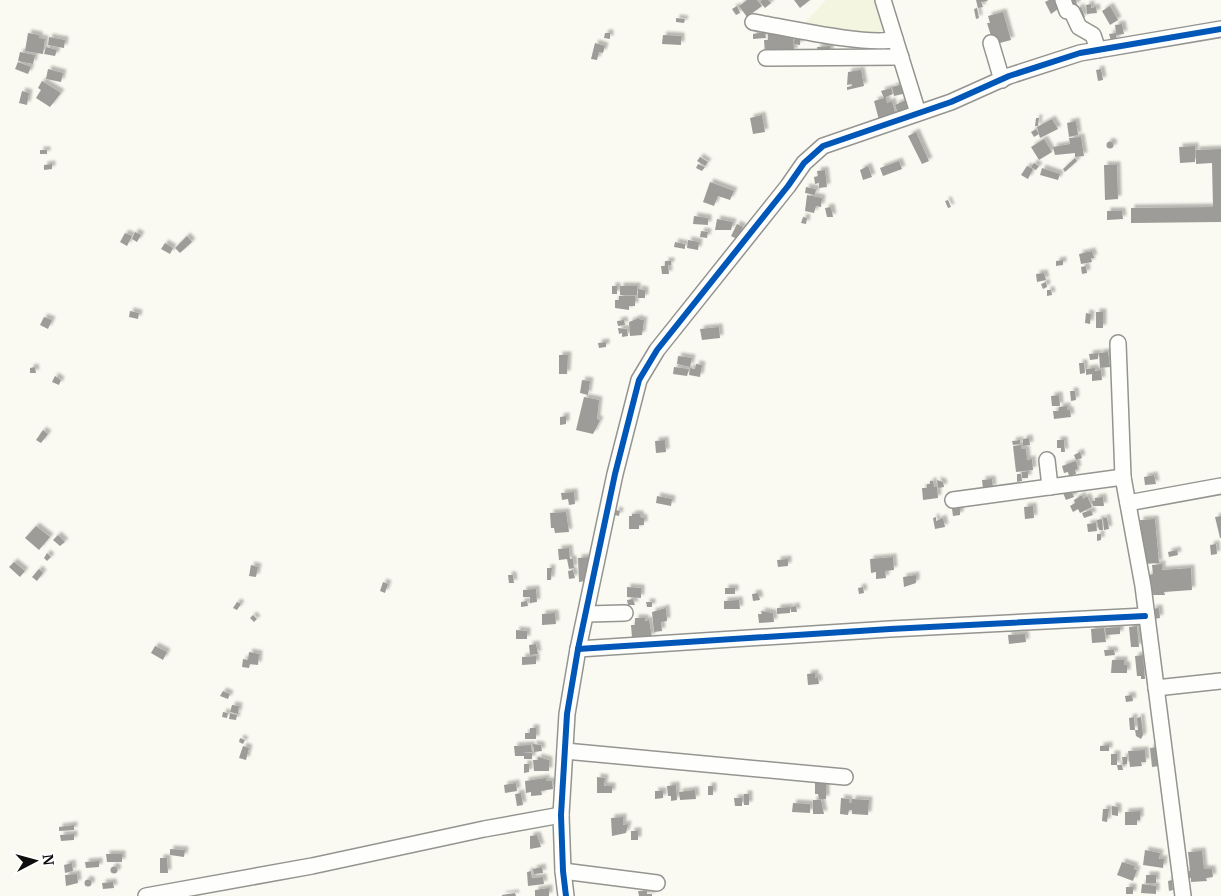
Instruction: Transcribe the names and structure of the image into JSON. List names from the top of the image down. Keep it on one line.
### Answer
{"north":"right"}
